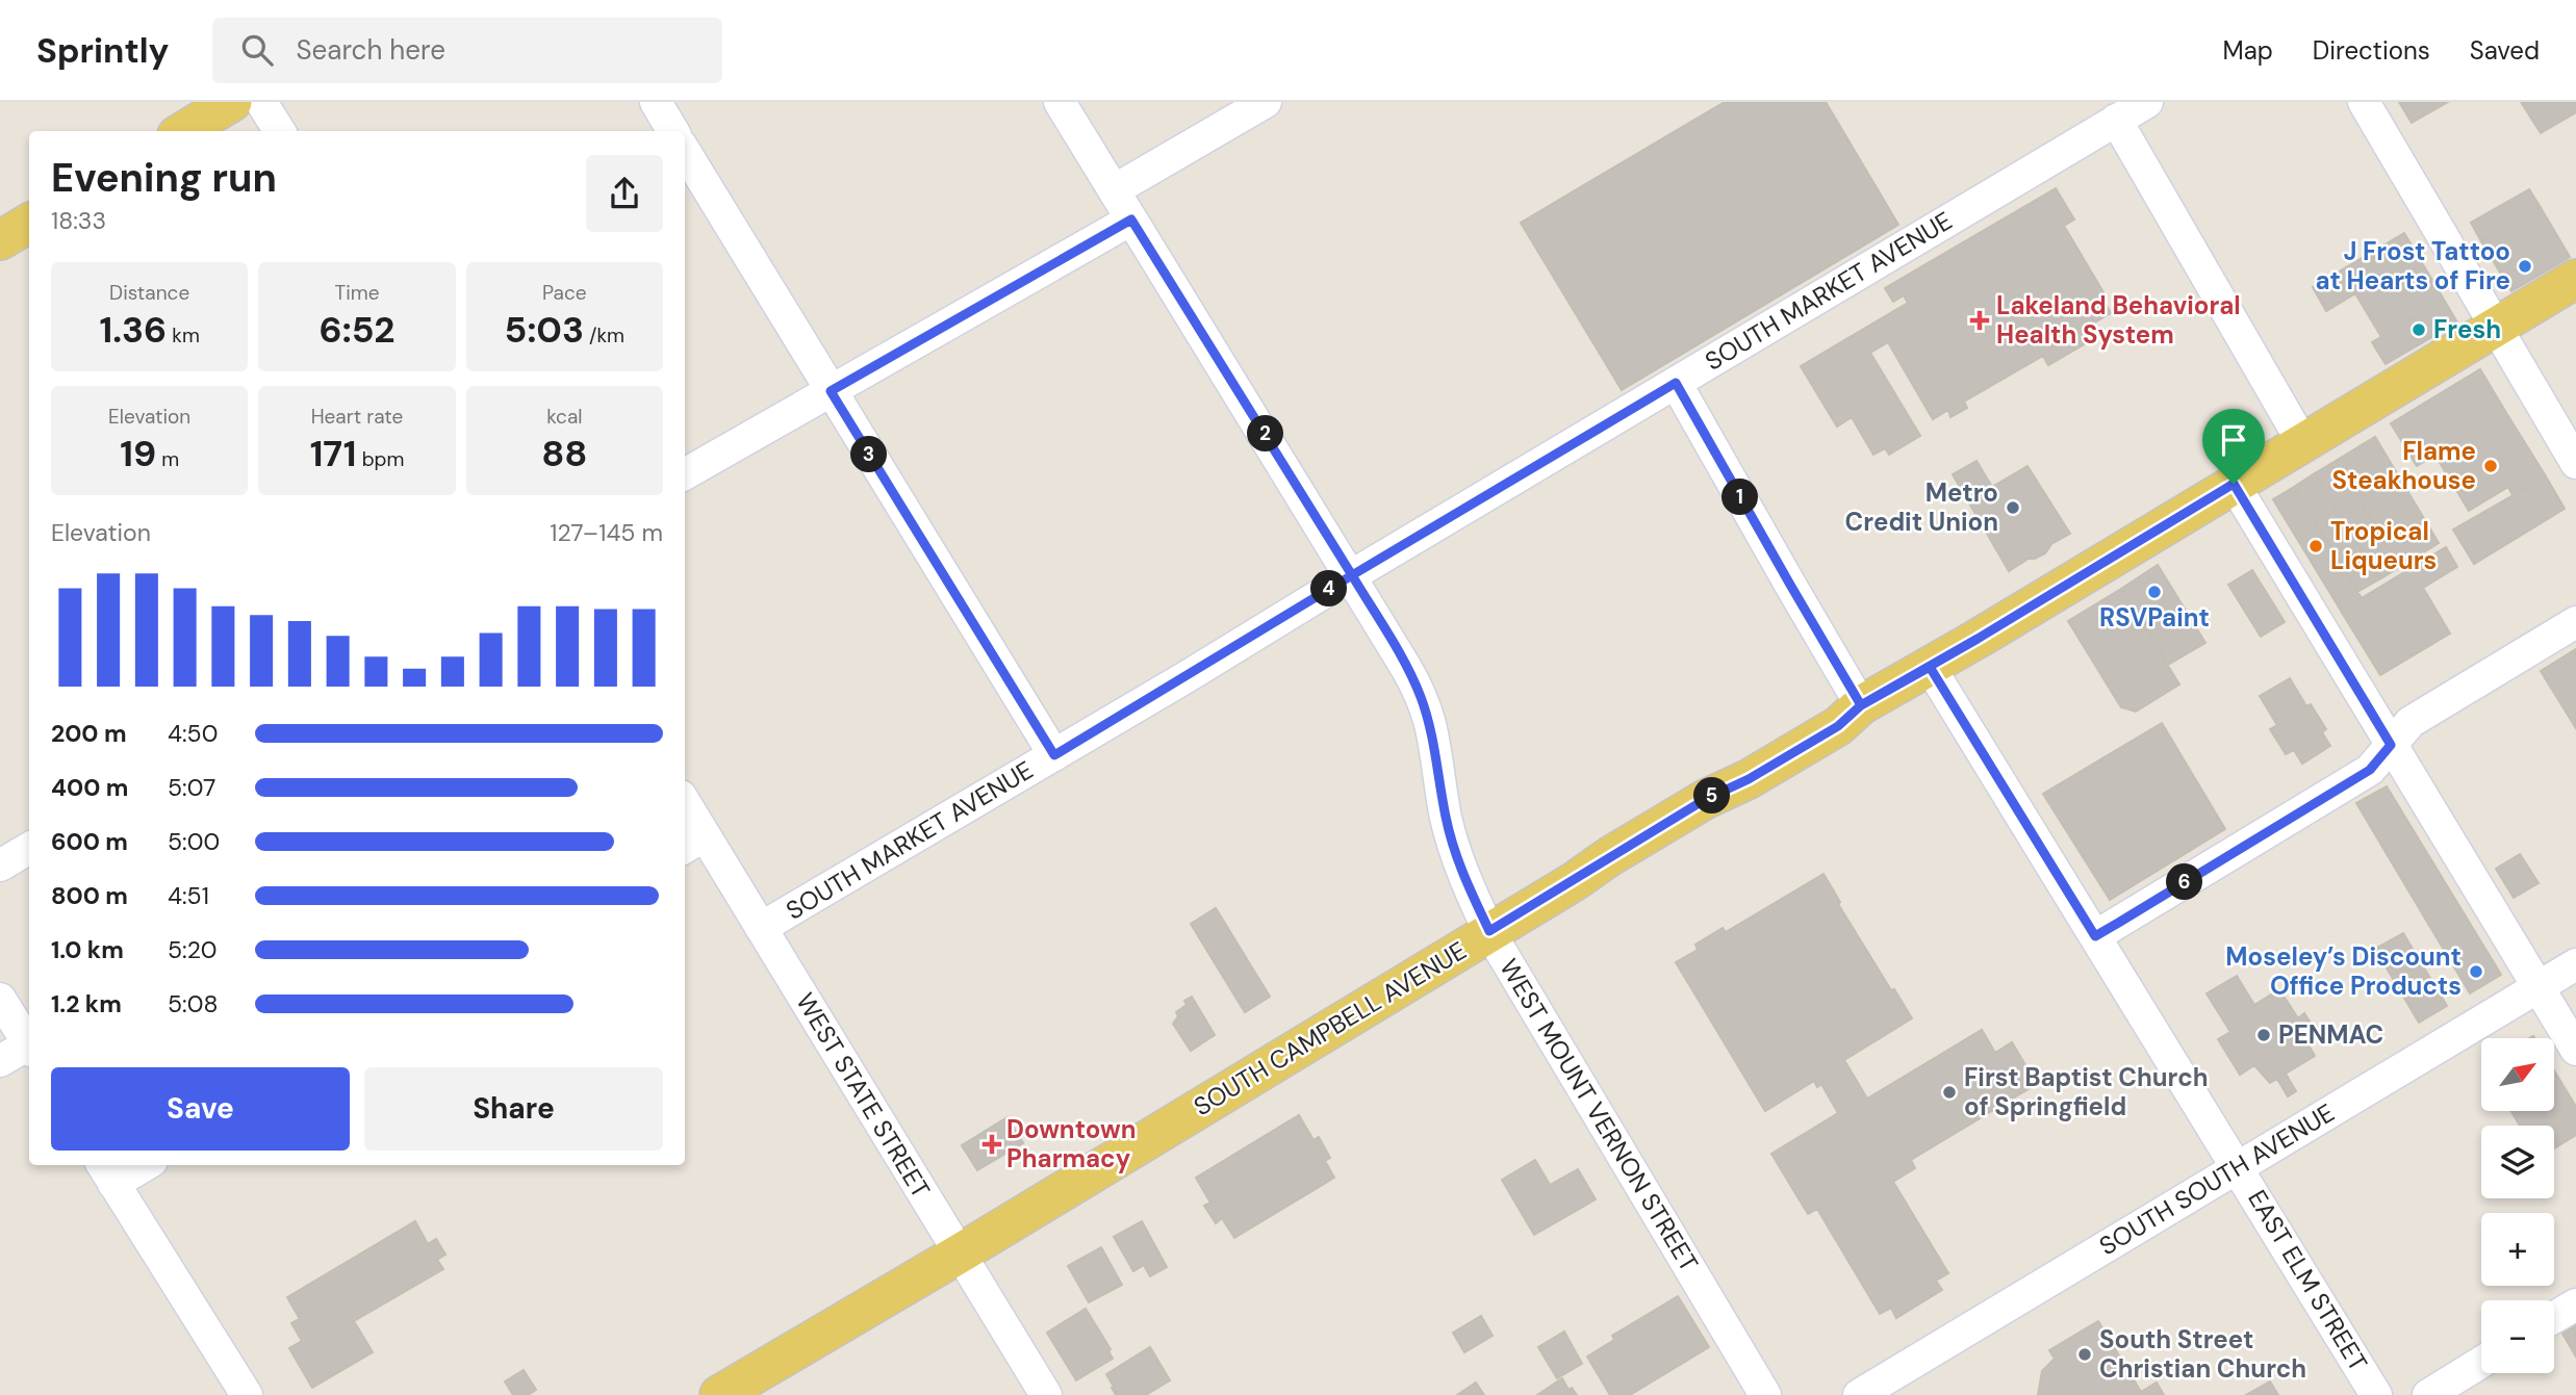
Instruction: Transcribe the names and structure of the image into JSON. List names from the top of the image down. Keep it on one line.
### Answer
{"streets":{"main road":["SOUTH CAMPBELL AVENUE"],"street":["SOUTH MARKET AVENUE","WEST STATE STREET","WEST MOUNT VERNON STREET","SOUTH SOUTH AVENUE","EAST ELM STREET"]},"crossings":[["SOUTH MARKET AVENUE","WEST STATE STREET"],["SOUTH MARKET AVENUE","WEST MOUNT VERNON STREET"],["SOUTH CAMPBELL AVENUE","WEST STATE STREET"],["SOUTH CAMPBELL AVENUE","WEST MOUNT VERNON STREET"],["SOUTH CAMPBELL AVENUE","EAST ELM STREET"],["SOUTH SOUTH AVENUE","EAST ELM STREET"]],"places":{"other":["J Frost Tattoo at Hearts of Fire","Fresh","Flame Steakhouse","Metro Credit Union","Tropical Liqueurs","RSVPaint","Moseley’s Discount Office Products","PENMAC","First Baptist Church of Springfield","South Street Christian Church"],"health":["Lakeland Behavioral Health System","Downtown Pharmacy"]},"north":"top right","page":{"header":"Sprintly","search":"Search here","nav":["Map","Directions","Saved"],"heading":["Evening run","18:33"],"stats":[["Distance","1.36 km"],["Time","6:52"],["Pace","5:03 /km"],["Elevation","19 m"],["Heart rate","171 bpm"],["kcal","88"]],"pins":["2","3","1","4","5","6"],"chart":["Elevation","127–145 m"],"list":[{"name":"200 m","note":"4:50"},{"name":"400 m","note":"5:07"},{"name":"600 m","note":"5:00"},{"name":"800 m","note":"4:51"},{"name":"1.0 km","note":"5:20"},{"name":"1.2 km","note":"5:08"}],"map_buttons":["+","−"],"buttons":["Save","Share"]}}
